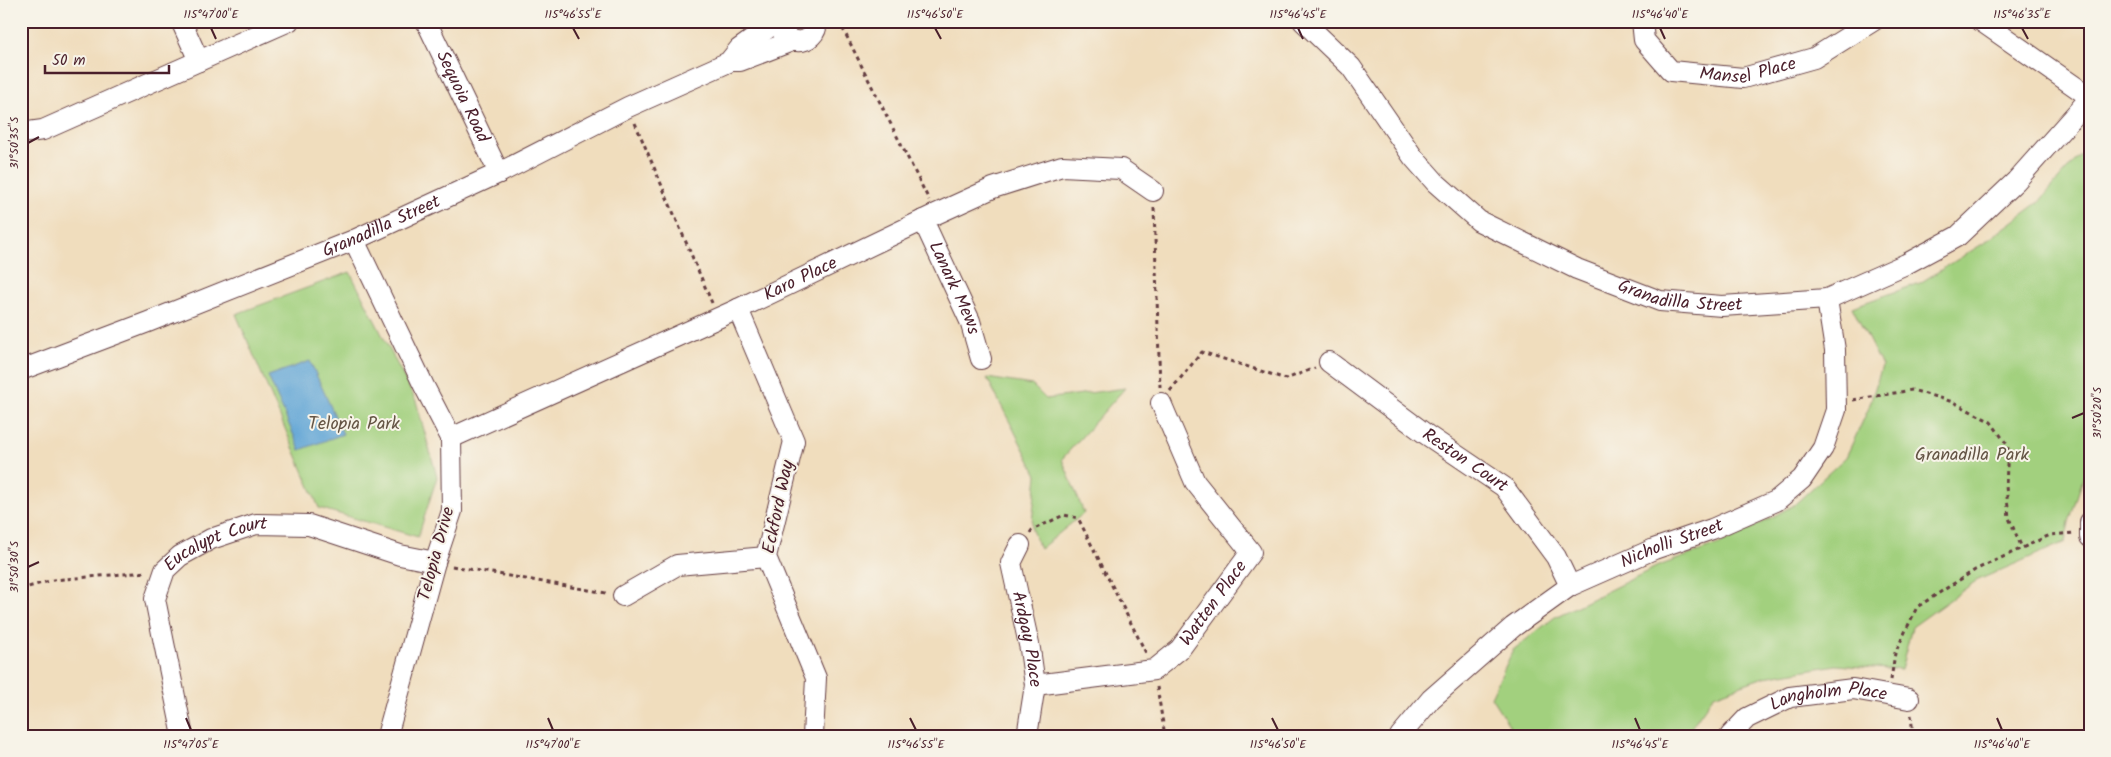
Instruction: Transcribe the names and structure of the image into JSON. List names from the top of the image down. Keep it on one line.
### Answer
{"streets":{"street":["Mansel Place","Sequoia Road","Granadilla Street","Karo Place","Lanark Mews","Reston Court","Eckford Way","Nicholli Street","Eucalypt Court","Telopia Drive","Watten Place","Ardgay Place","Langholm Place"]},"crossings":[["Sequoia Road","Granadilla Street"],["Granadilla Street","Nicholli Street"],["Granadilla Street","Telopia Drive"],["Karo Place","Lanark Mews"],["Karo Place","Eckford Way"],["Karo Place","Telopia Drive"],["Reston Court","Nicholli Street"],["Eucalypt Court","Telopia Drive"]],"parks":["Telopia Park","Granadilla Park"],"scale_bar":"50 m","coordinates":["115°47'00\"E","115°46'55\"E","115°46'50\"E","115°46'45\"E","115°46'40\"E","115°46'35\"E","31°50'35\"S","31°50'20\"S","31°50'30\"S","115°47'05\"E"]}
